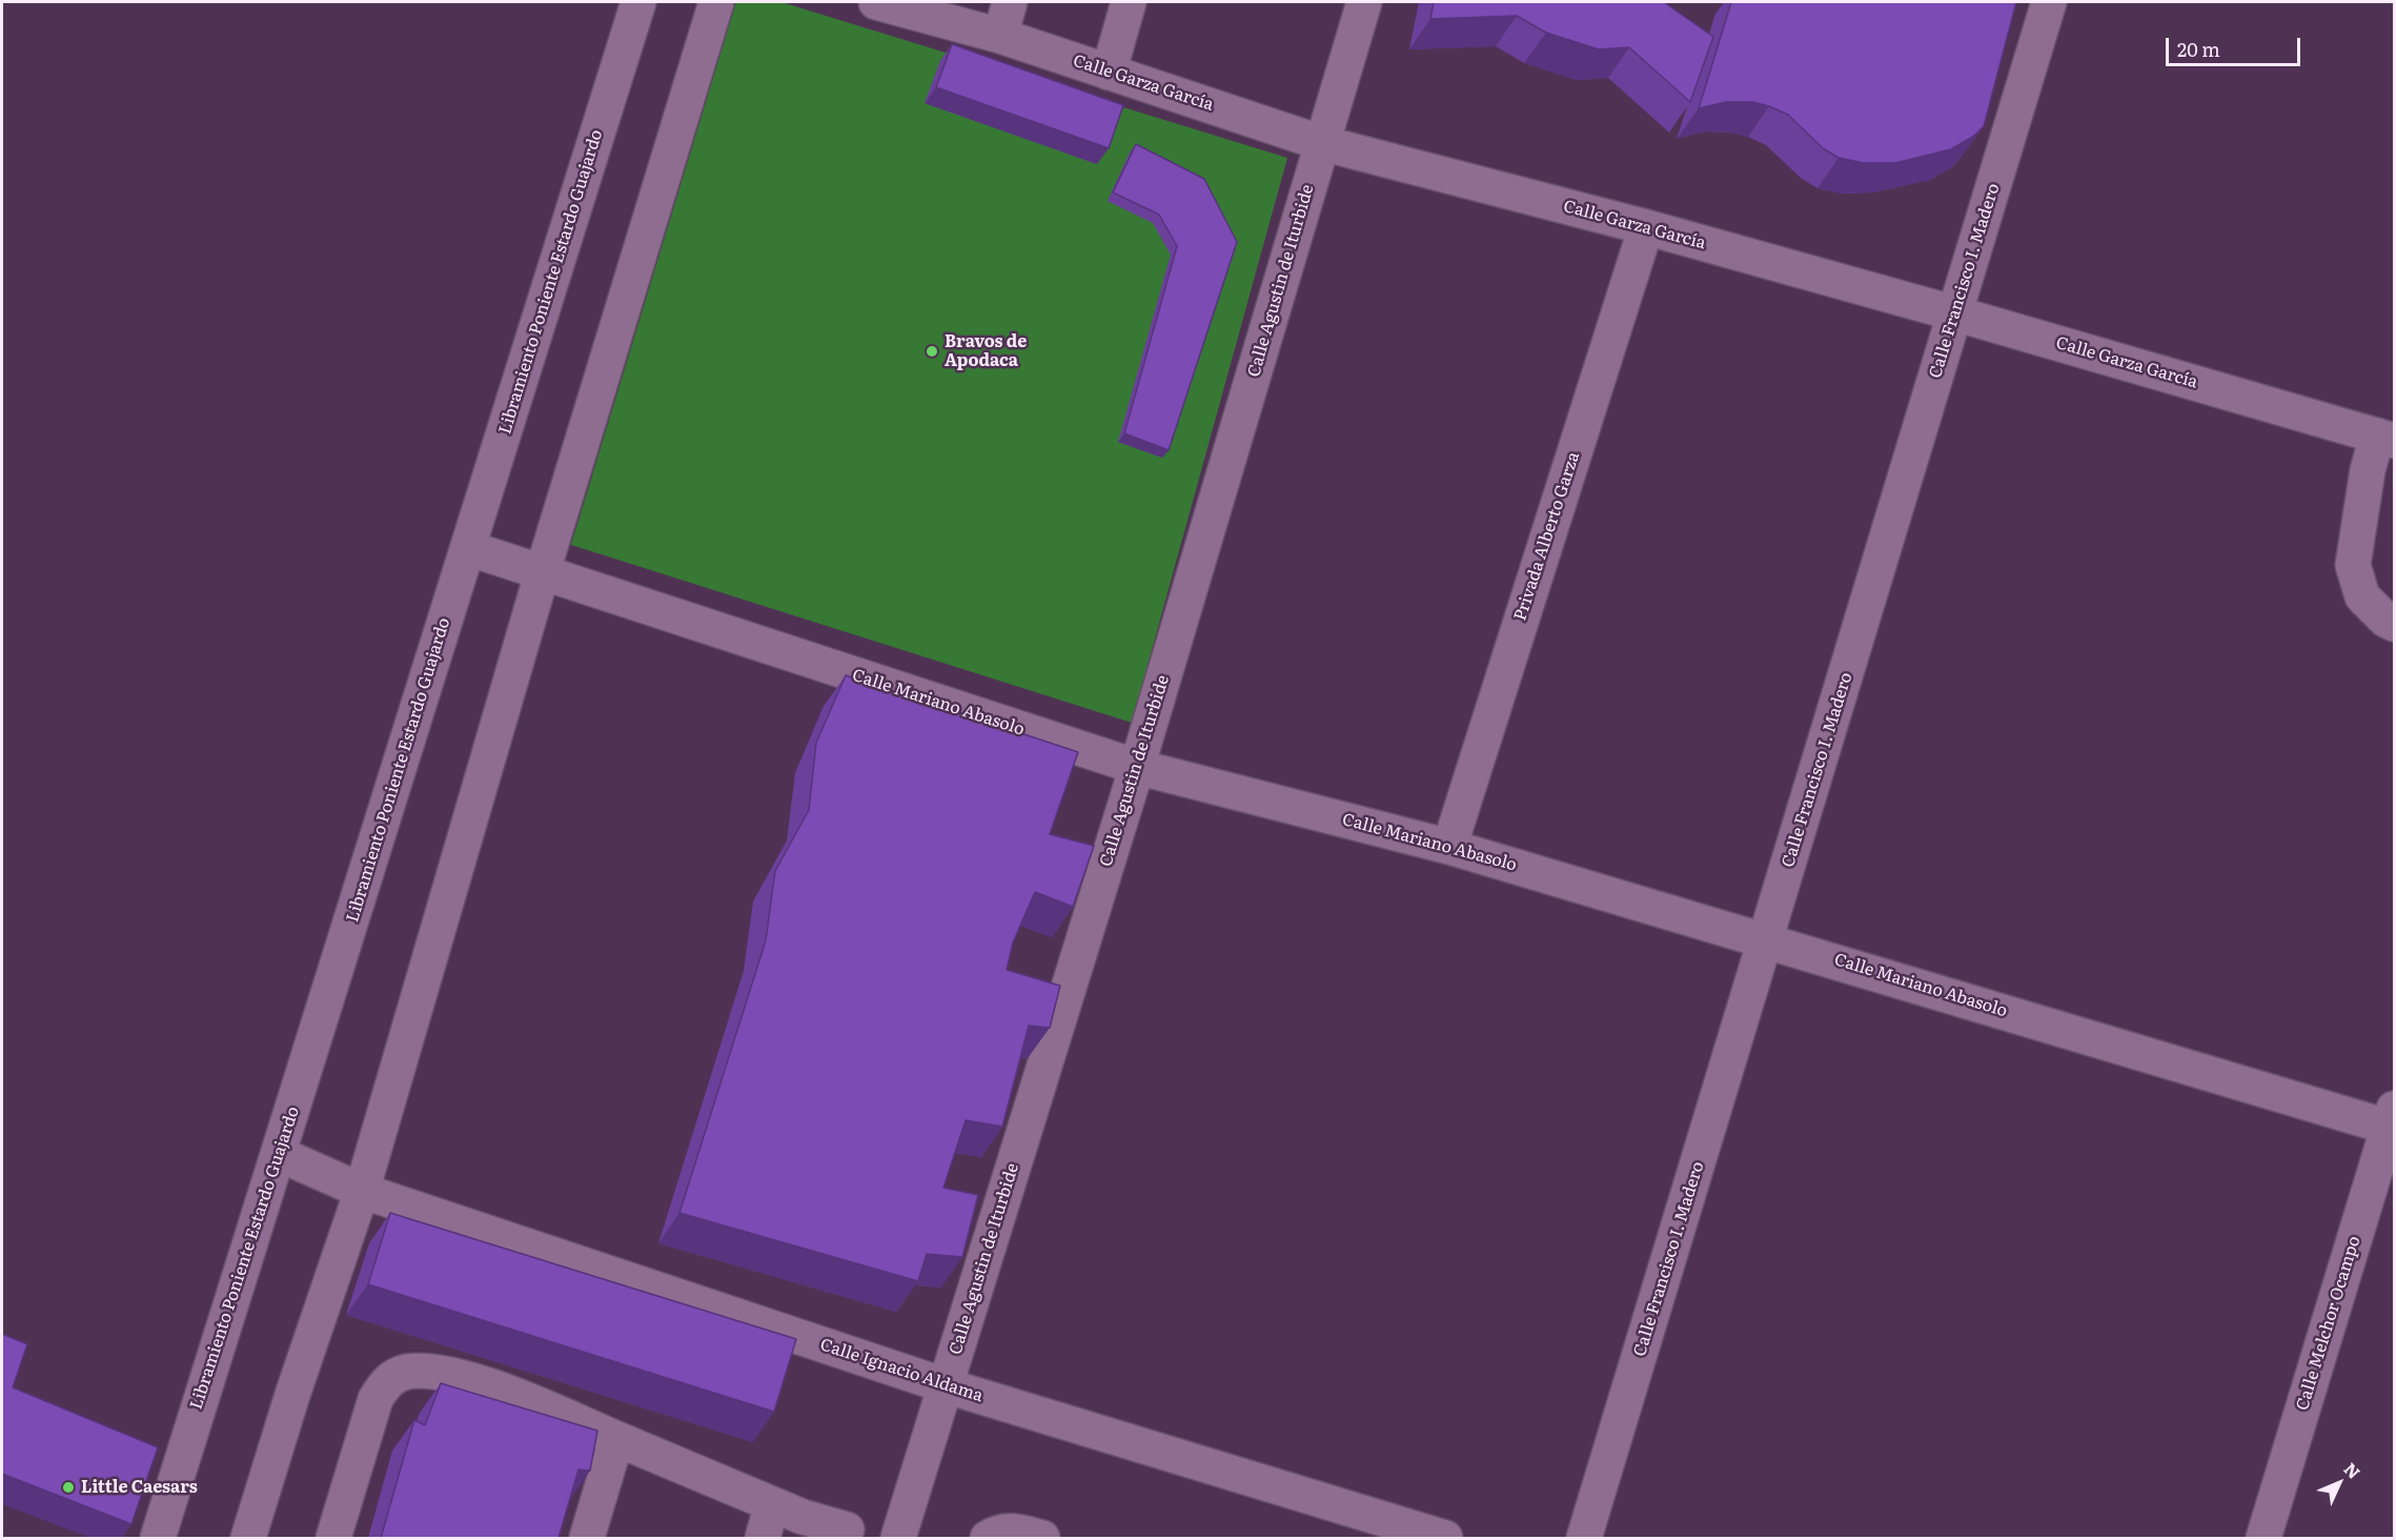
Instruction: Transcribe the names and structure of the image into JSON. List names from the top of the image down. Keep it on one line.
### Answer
{"streets":{"street":["Calle Garza García","Calle Agustin de Iturbide","Calle Francisco I. Madero","Libramiento Poniente Estardo Guajardo","Privada Alberto Garza","Calle Mariano Abasolo","Calle Melchor Ocampo","Calle Ignacio Aldama"]},"crossings":[["Calle Garza García","Calle Agustin de Iturbide"],["Calle Garza García","Calle Francisco I. Madero"],["Calle Garza García","Privada Alberto Garza"],["Calle Agustin de Iturbide","Calle Mariano Abasolo"],["Calle Agustin de Iturbide","Calle Ignacio Aldama"],["Calle Francisco I. Madero","Calle Mariano Abasolo"],["Libramiento Poniente Estardo Guajardo","Calle Mariano Abasolo"],["Libramiento Poniente Estardo Guajardo","Calle Ignacio Aldama"],["Privada Alberto Garza","Calle Mariano Abasolo"],["Calle Mariano Abasolo","Calle Melchor Ocampo"]],"places":["Bravos de Apodaca","Little Caesars"],"scale_bar":"20 m","north":"top right"}
